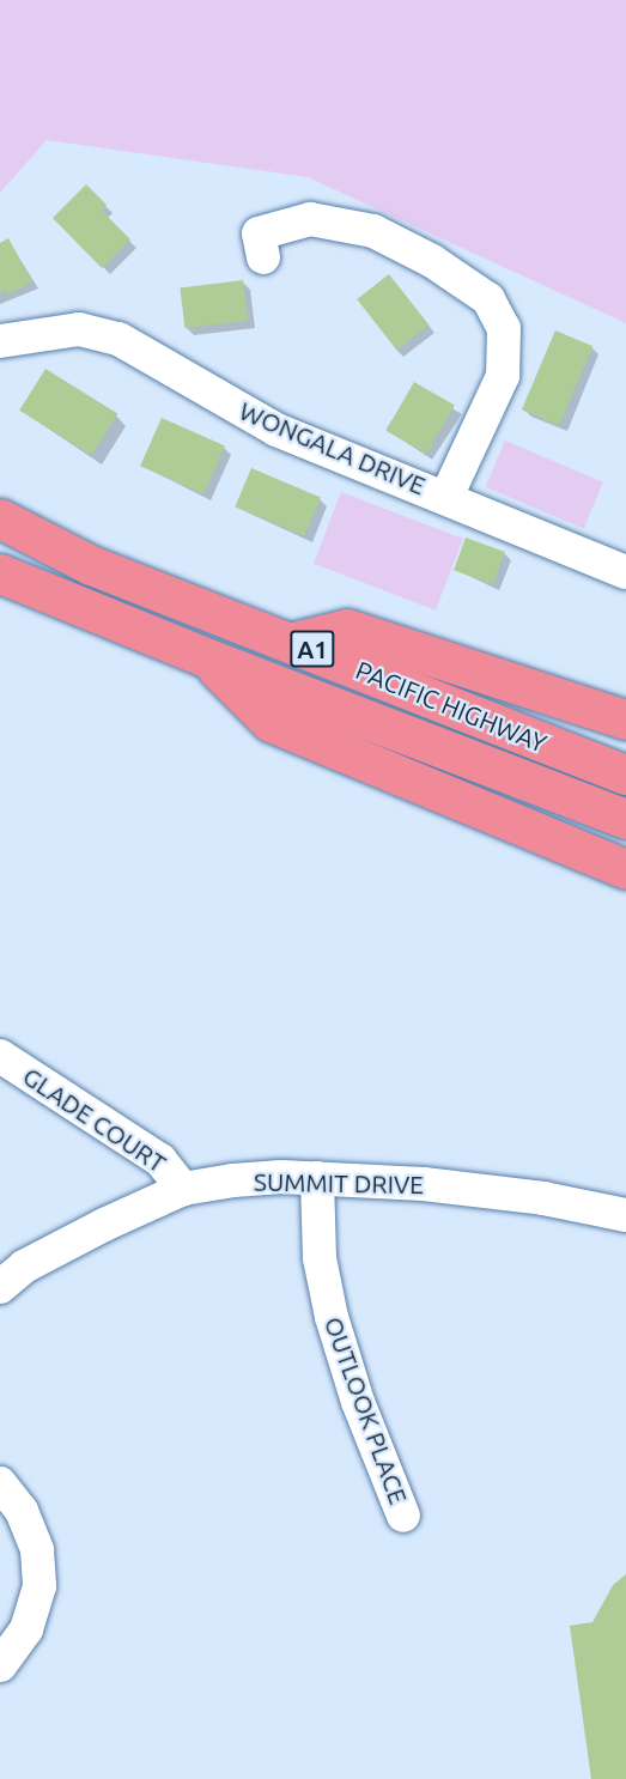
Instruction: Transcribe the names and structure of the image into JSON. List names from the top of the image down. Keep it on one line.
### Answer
{"streets":{"highway":["A1","PACIFIC HIGHWAY"],"street":["WONGALA DRIVE","GLADE COURT","SUMMIT DRIVE","OUTLOOK PLACE"]},"crossings":[["GLADE COURT","SUMMIT DRIVE"],["SUMMIT DRIVE","OUTLOOK PLACE"]]}
